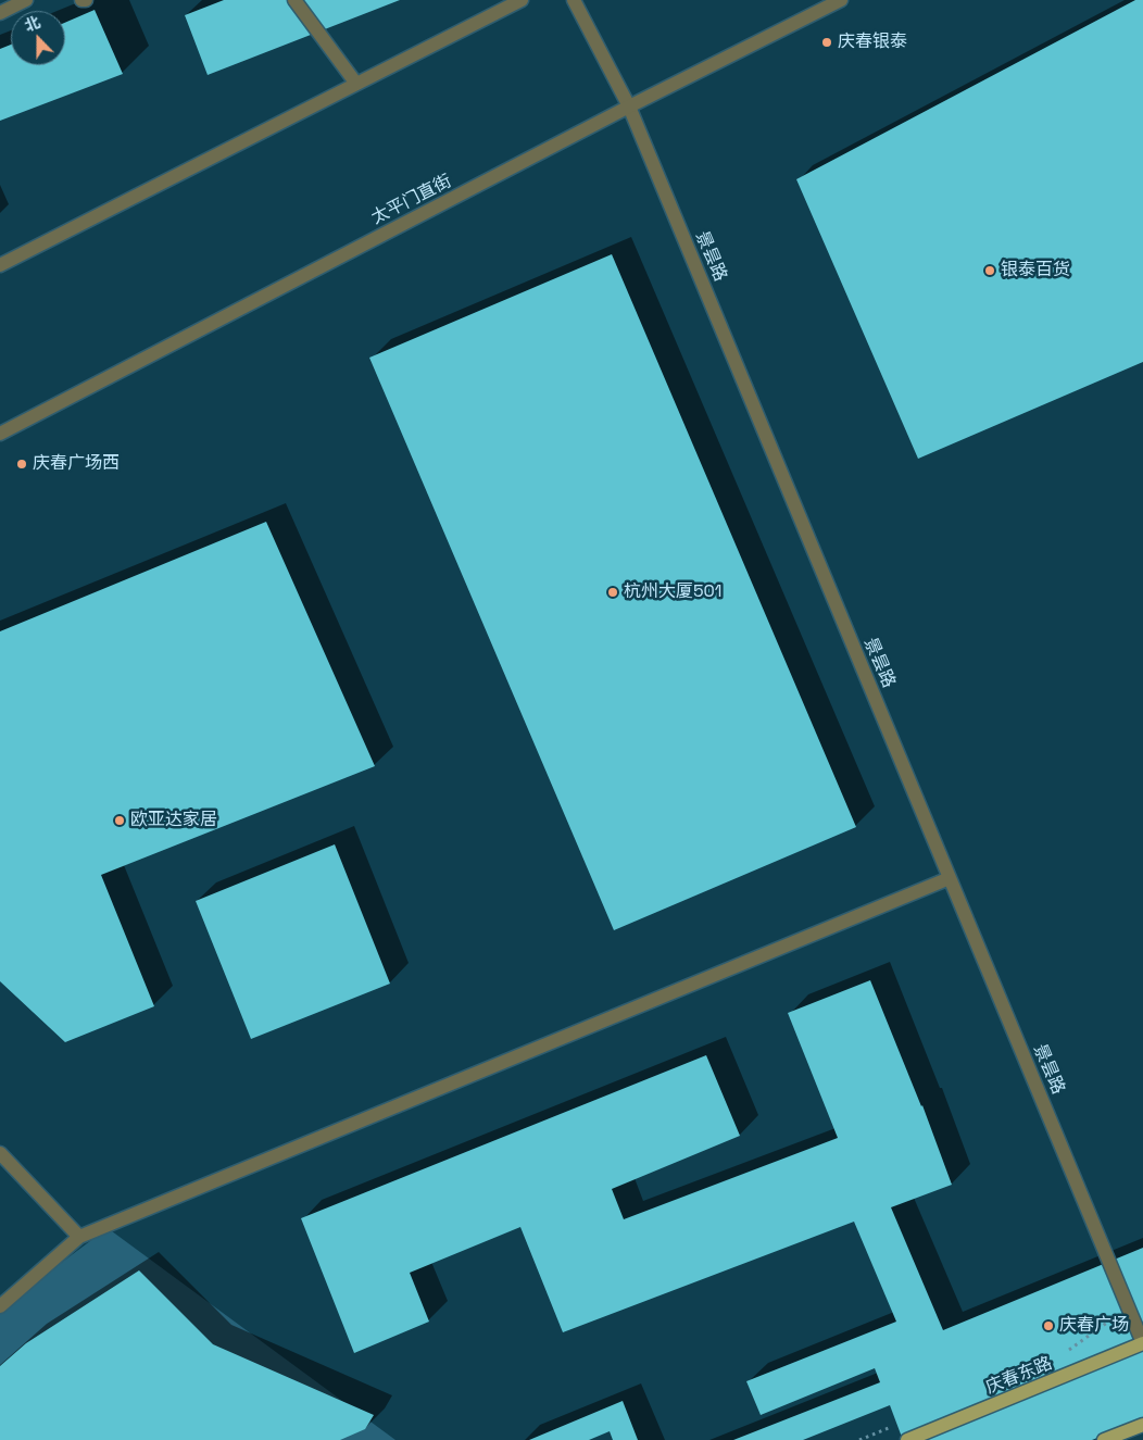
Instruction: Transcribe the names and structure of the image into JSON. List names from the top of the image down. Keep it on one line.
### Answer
{"streets":{"main road":["庆春东路"],"street":["太平门直街","景昙路"]},"crossings":[["太平门直街","景昙路"],["景昙路","庆春东路"]],"places":["庆春银泰","银泰百货","庆春广场西","杭州大厦501","欧亚达家居","庆春广场"],"north":"top"}
